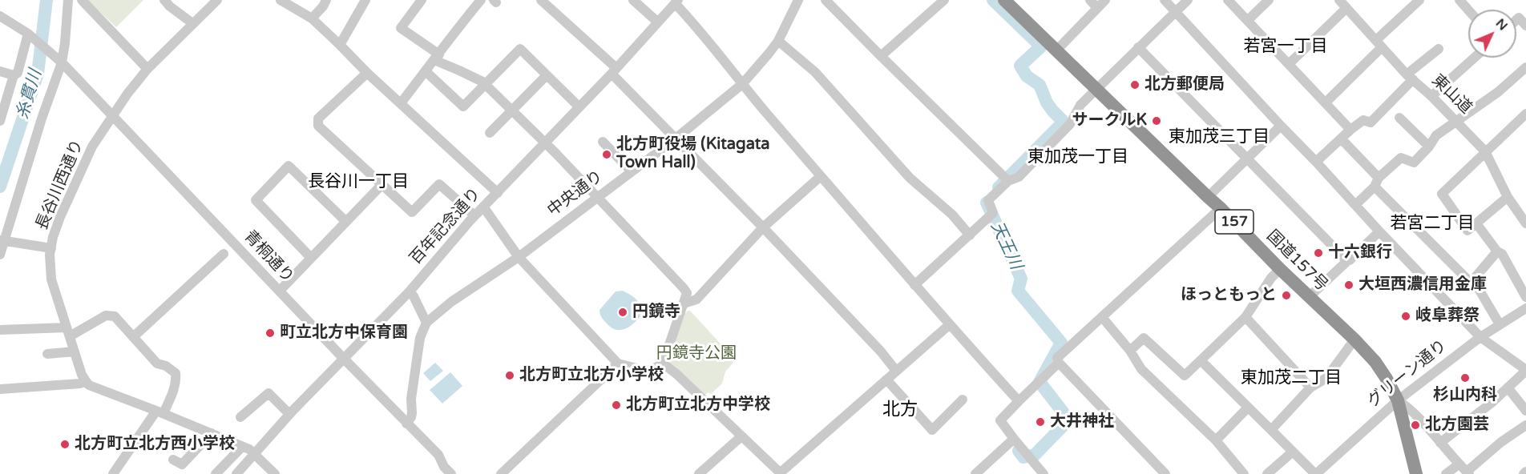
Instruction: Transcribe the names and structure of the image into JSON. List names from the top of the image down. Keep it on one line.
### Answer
{"streets":{"highway":["157","国道157号"],"street":["東山道","長谷川西通り","中央通り","百年記念通り","青桐通り","グリーン通り"]},"crossings":[["長谷川西通り","青桐通り"],["百年記念通り","青桐通り"],["国道157号","グリーン通り"]],"districts":["若宮一丁目","東加茂三丁目","東加茂一丁目","長谷川一丁目","若宮二丁目","東加茂二丁目","北方"],"water":["糸貫川","天王川"],"parks":["円鏡寺公園"],"places":["北方郵便局","サークルK","北方町役場 (Kitagata Town Hall)","十六銀行","大垣西濃信用金庫","ほっともっと","円鏡寺","岐阜葬祭","町立北方中保育園","北方町立北方小学校","杉山内科","北方町立北方中学校","大井神社","北方園芸","北方町立北方西小学校"],"north":"top right"}
